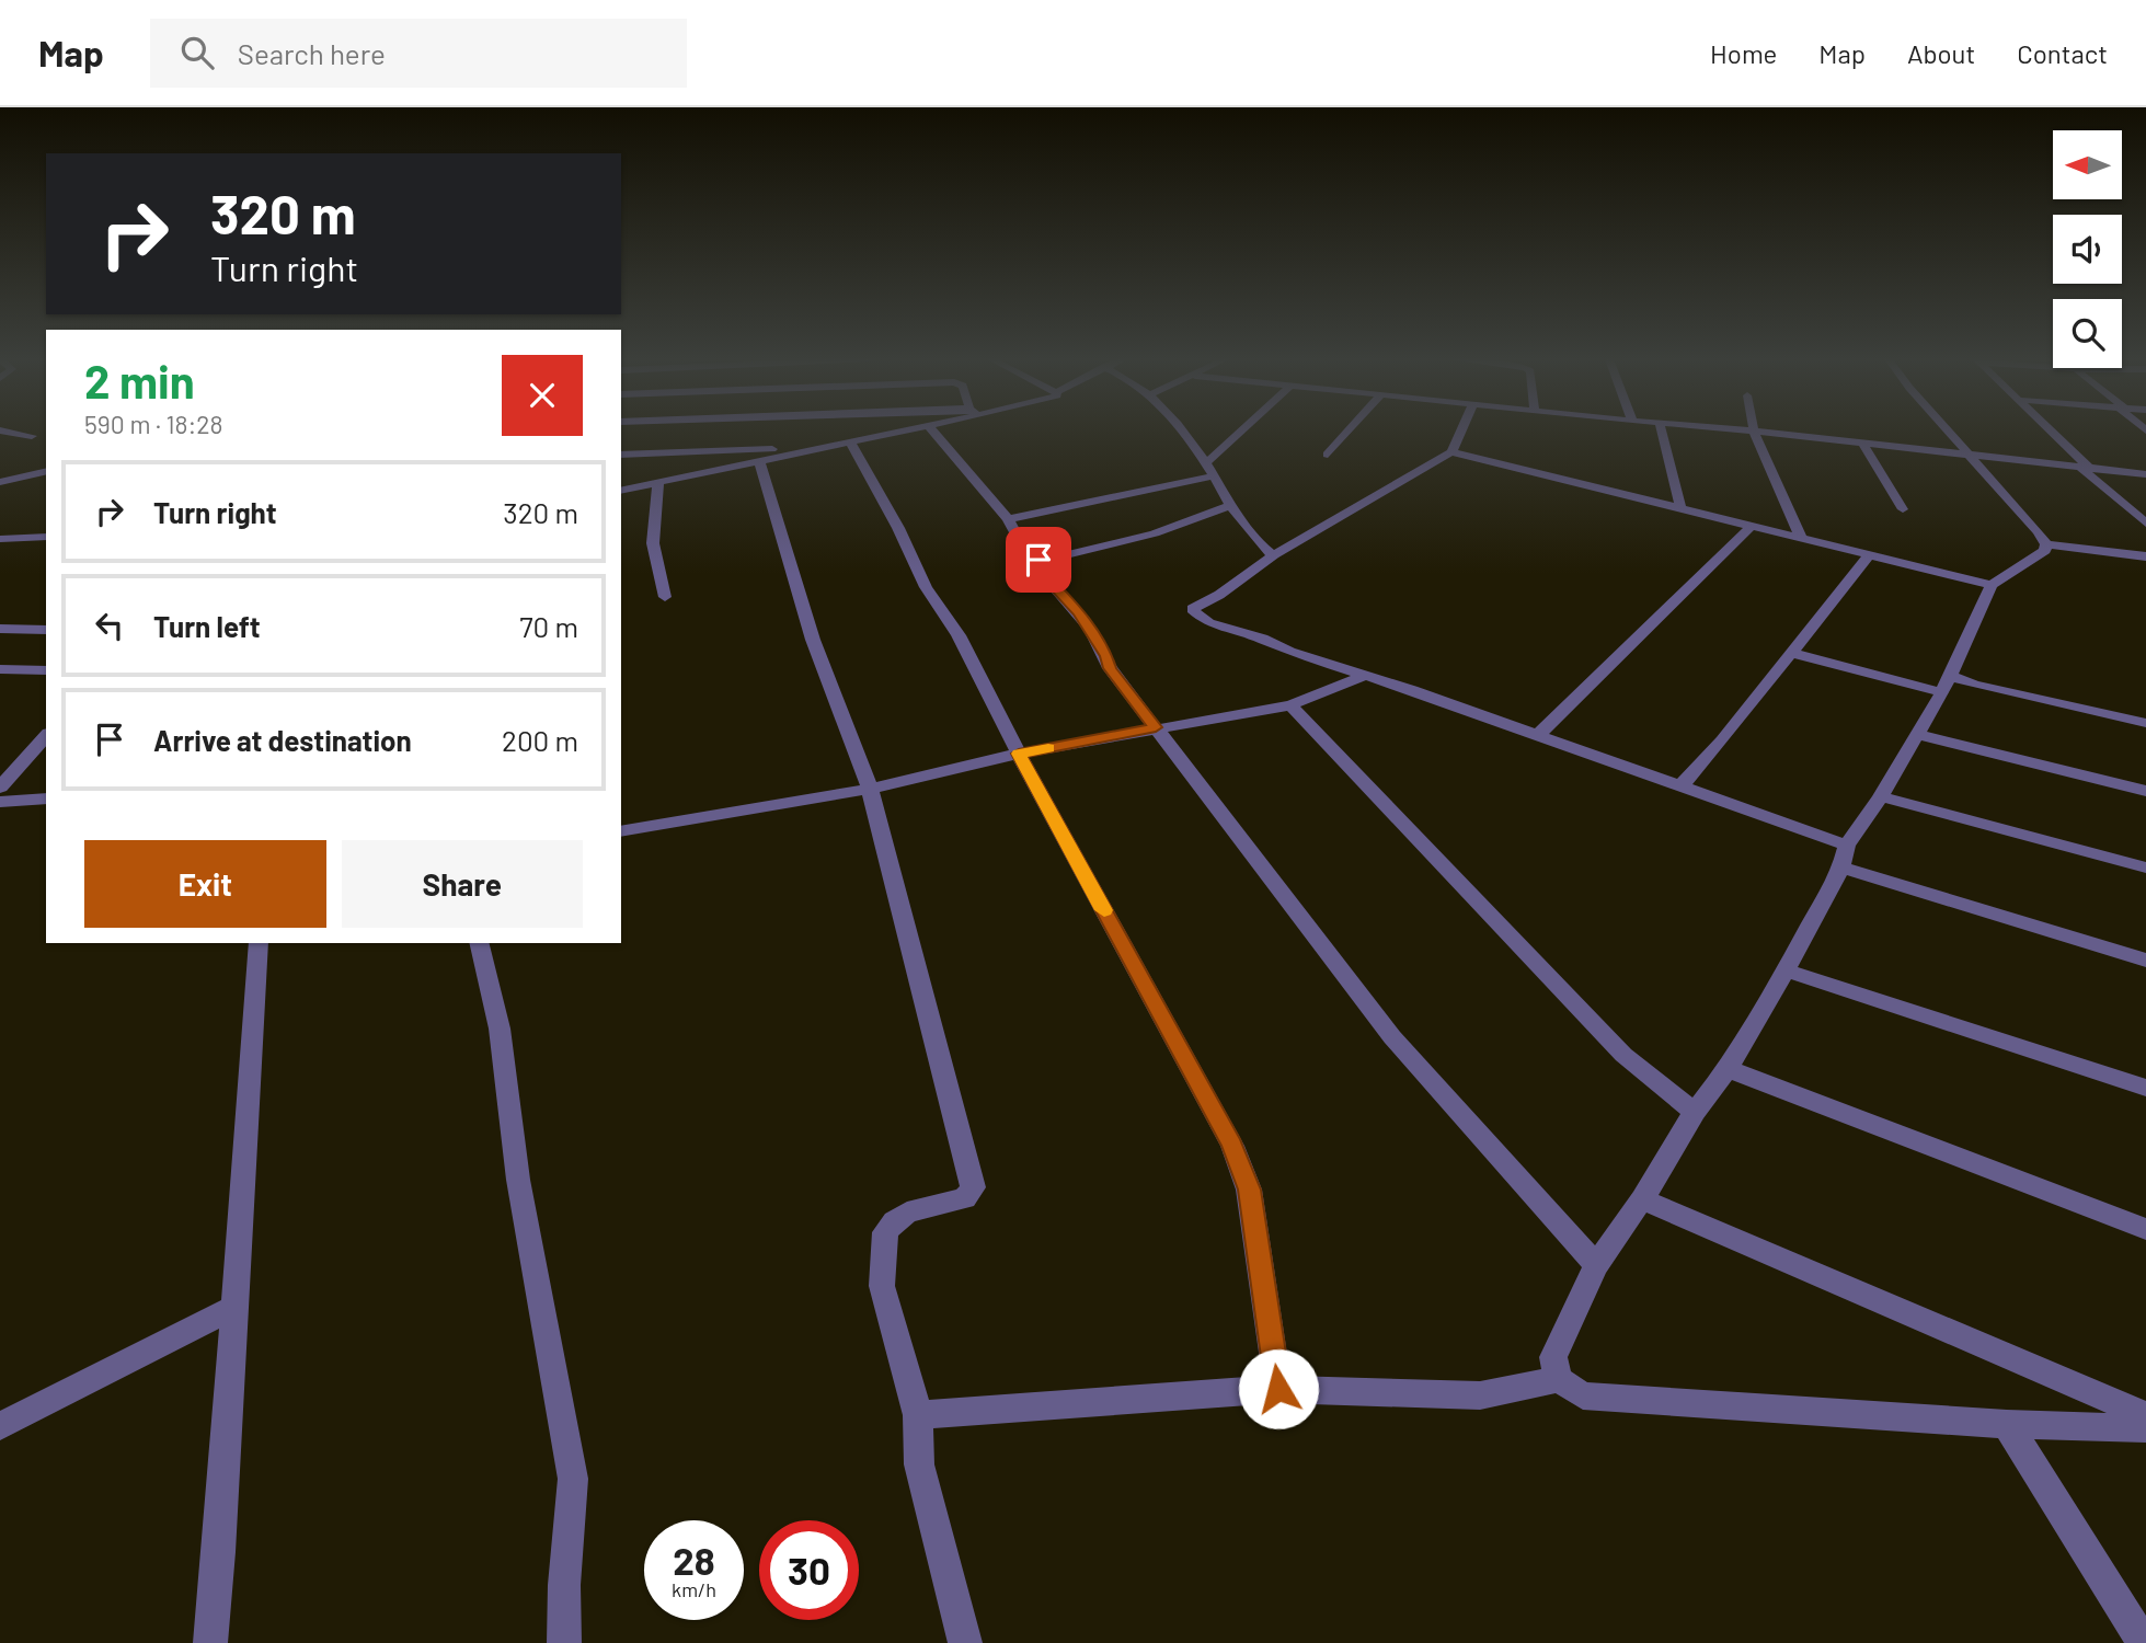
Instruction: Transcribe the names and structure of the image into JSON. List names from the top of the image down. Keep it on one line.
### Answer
{"north":"left","page":{"header":"Map","search":"Search here","nav":["Home","Map","About","Contact"],"turn":["320 m","Turn right"],"heading":["2 min","590 m · 18:28"],"list":[{"name":"Turn right","value":"320 m"},{"name":"Turn left","value":"70 m"},{"name":"Arrive at destination","value":"200 m"}],"buttons":["Exit","Share"],"speed":"28 km/h","limit":"30"}}
